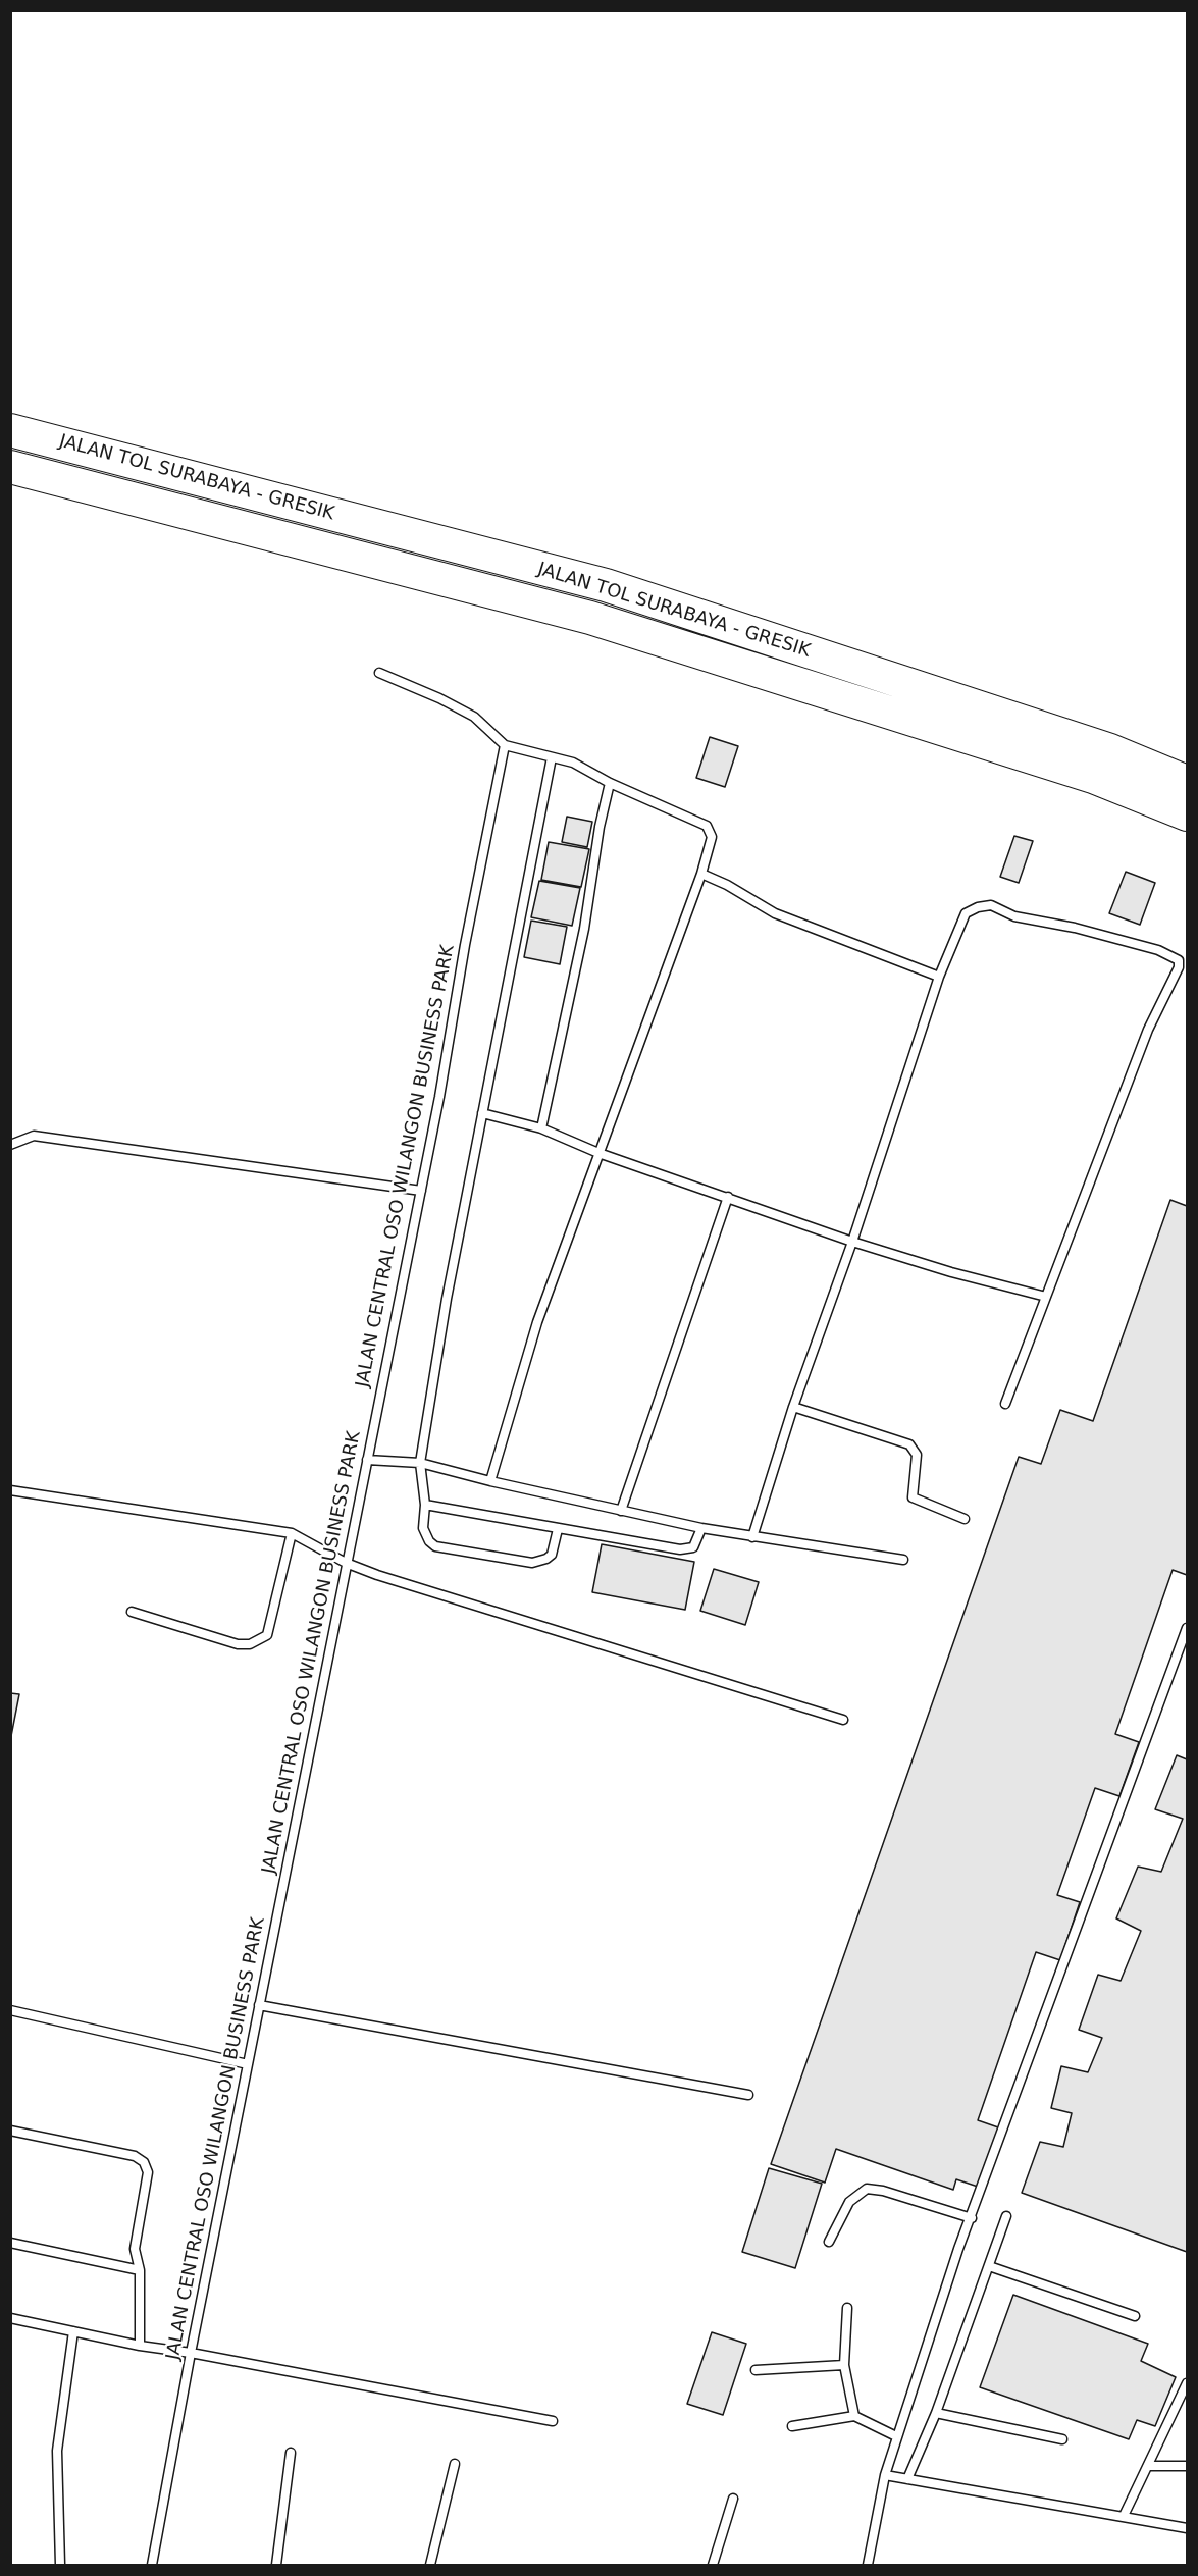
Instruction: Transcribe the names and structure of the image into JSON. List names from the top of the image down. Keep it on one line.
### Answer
{"streets":{"highway":["JALAN TOL SURABAYA - GRESIK"],"lane":["JALAN CENTRAL OSO WILANGON BUSINESS PARK"]}}
